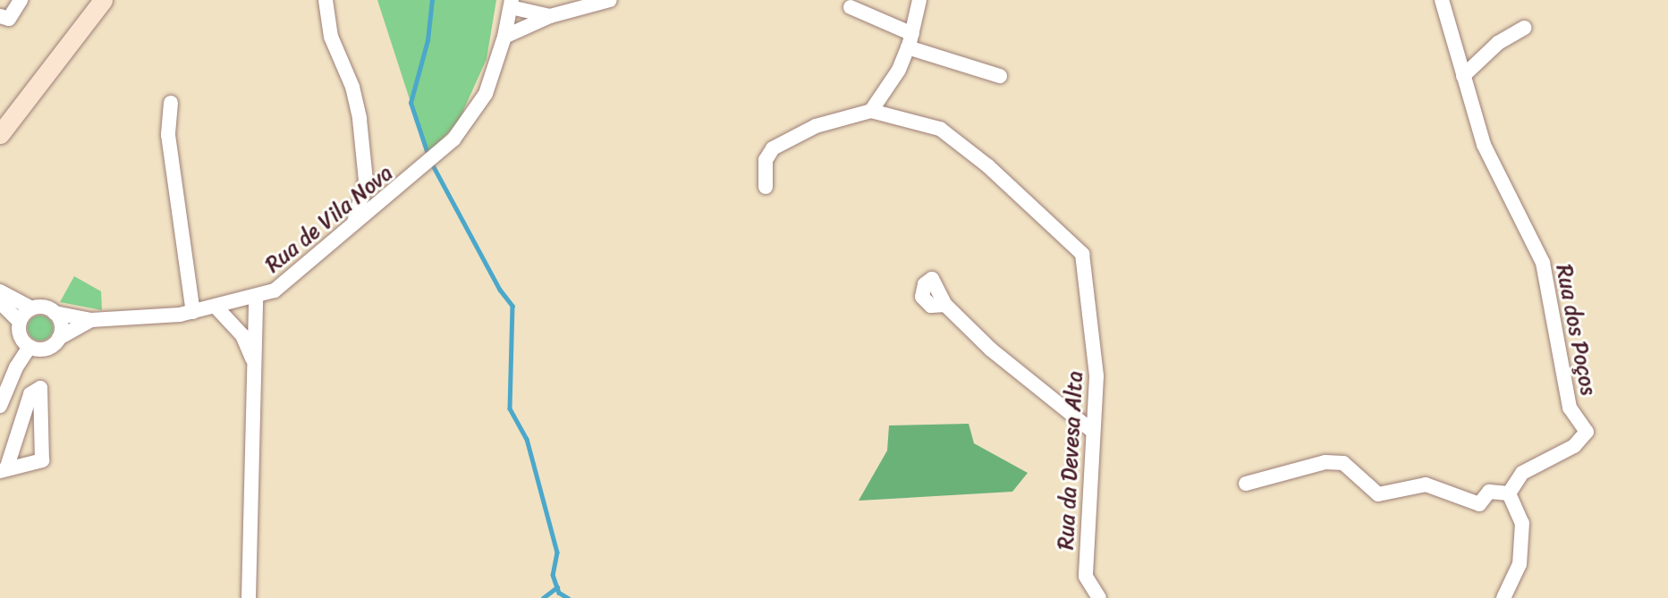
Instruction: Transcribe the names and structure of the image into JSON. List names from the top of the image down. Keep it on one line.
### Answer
{"streets":{"street":["Rua de Vila Nova","Rua dos Poços","Rua da Devesa Alta"]}}
